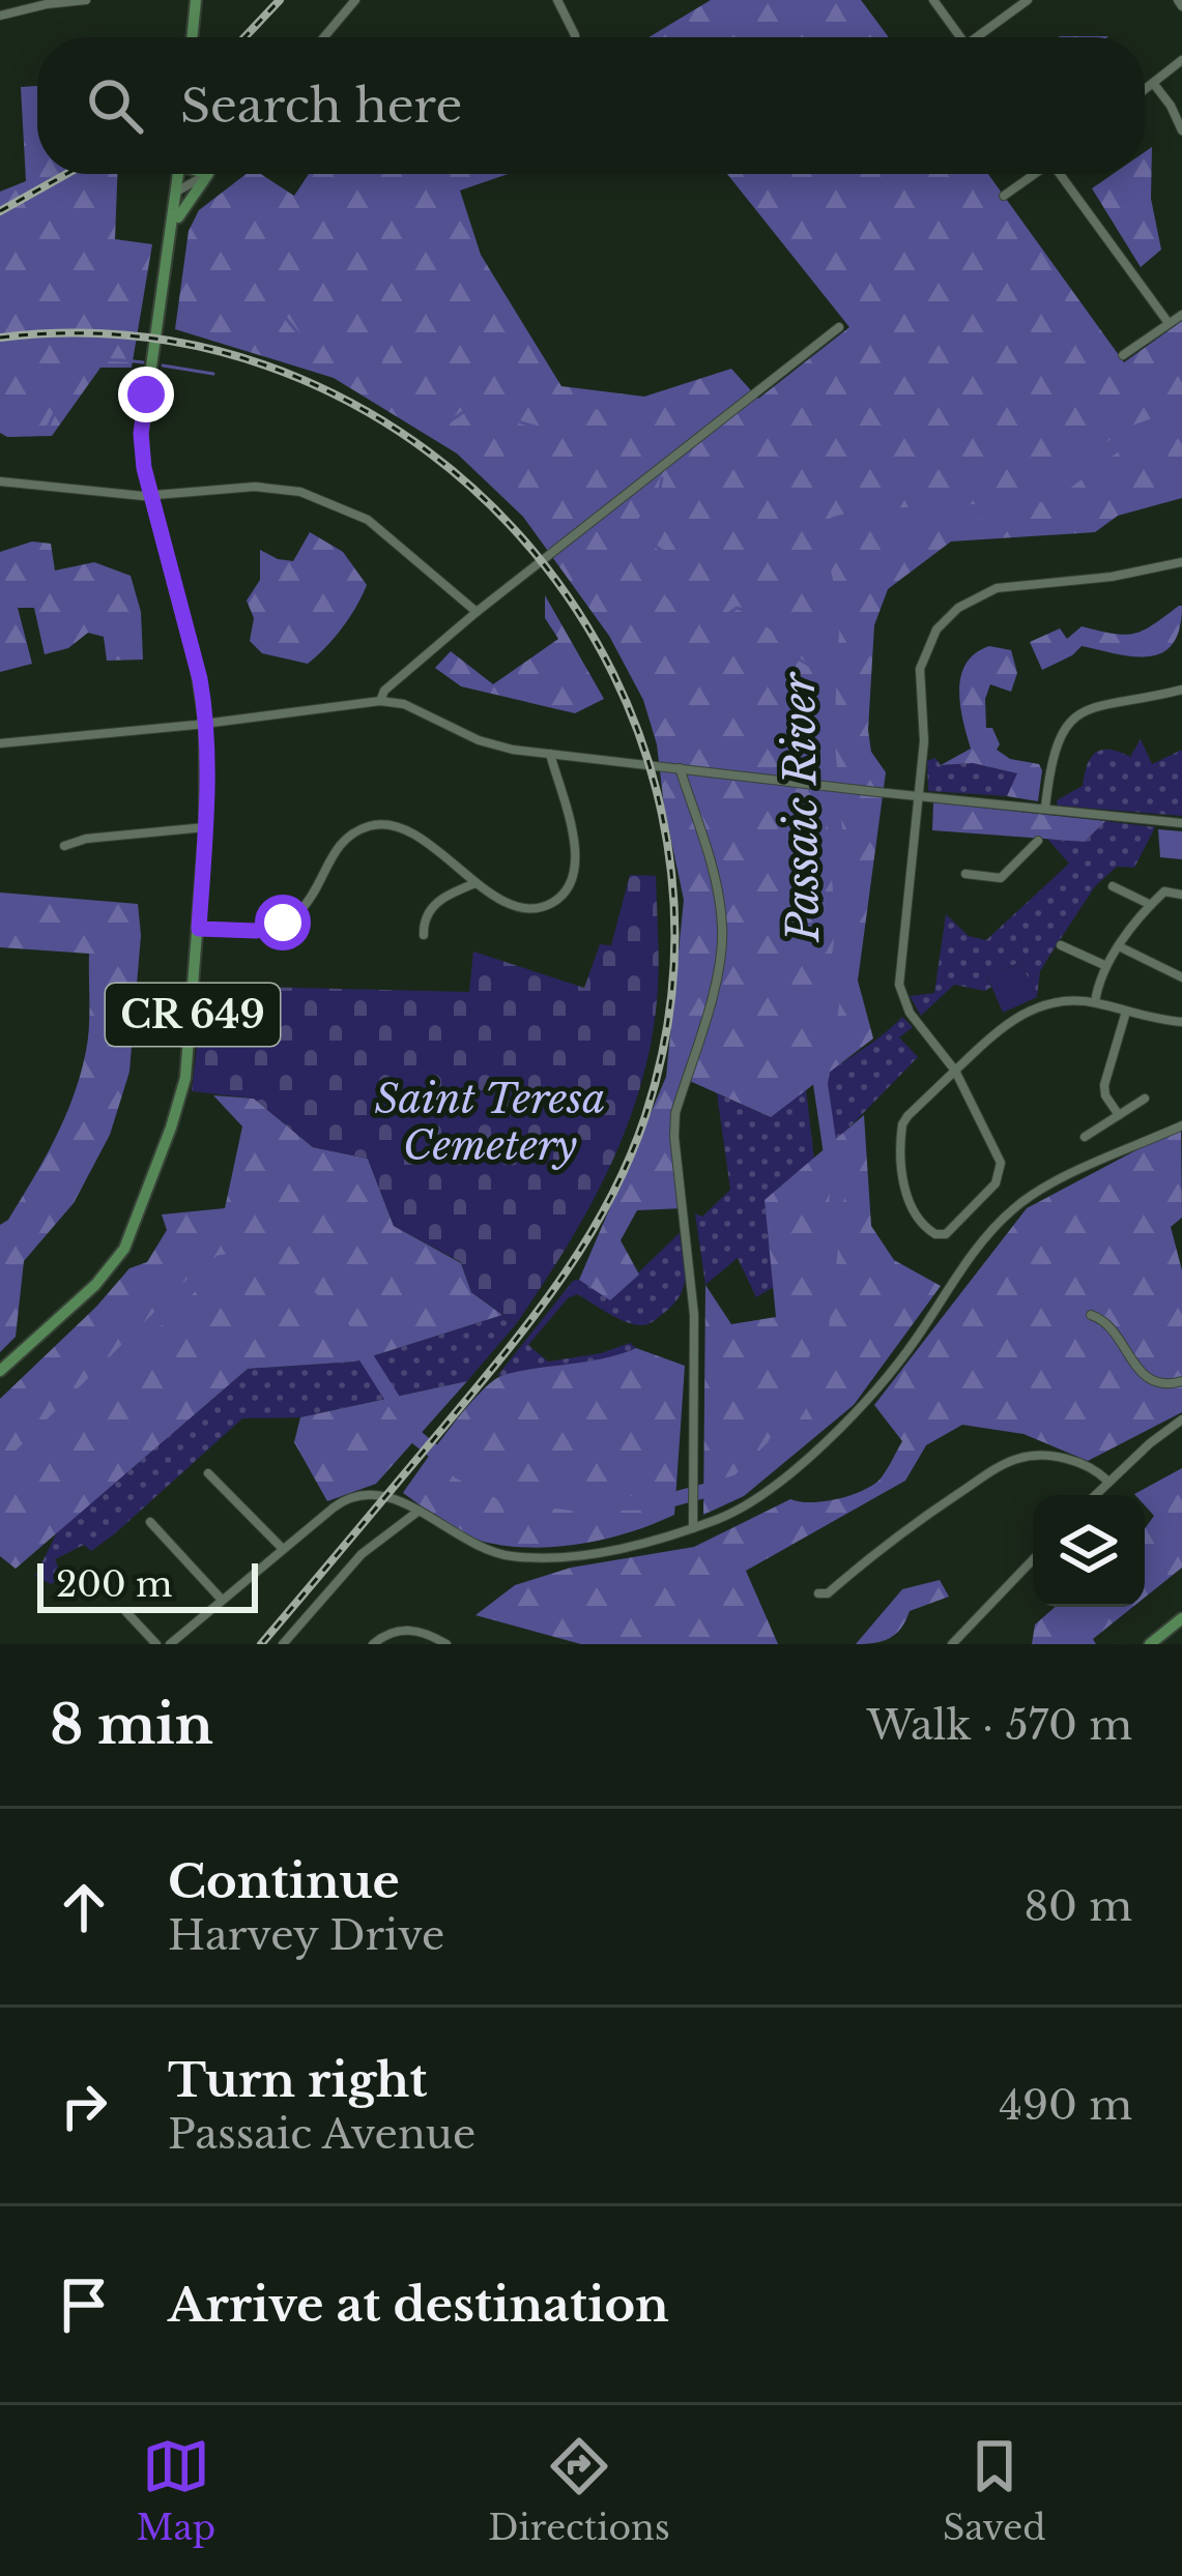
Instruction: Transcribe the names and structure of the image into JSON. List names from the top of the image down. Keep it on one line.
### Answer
{"streets":{"main road":["CR 649"]},"water":["Passaic River"],"parks":["Saint Teresa Cemetery"],"scale_bar":"200 m","page":{"search":"Search here","scale":"200 m","heading":["8 min","Walk · 570 m"],"list":[["Continue","Harvey Drive","80 m"],["Turn right","Passaic Avenue","490 m"],"Arrive at destination"],"nav":["Map","Directions","Saved"]}}
